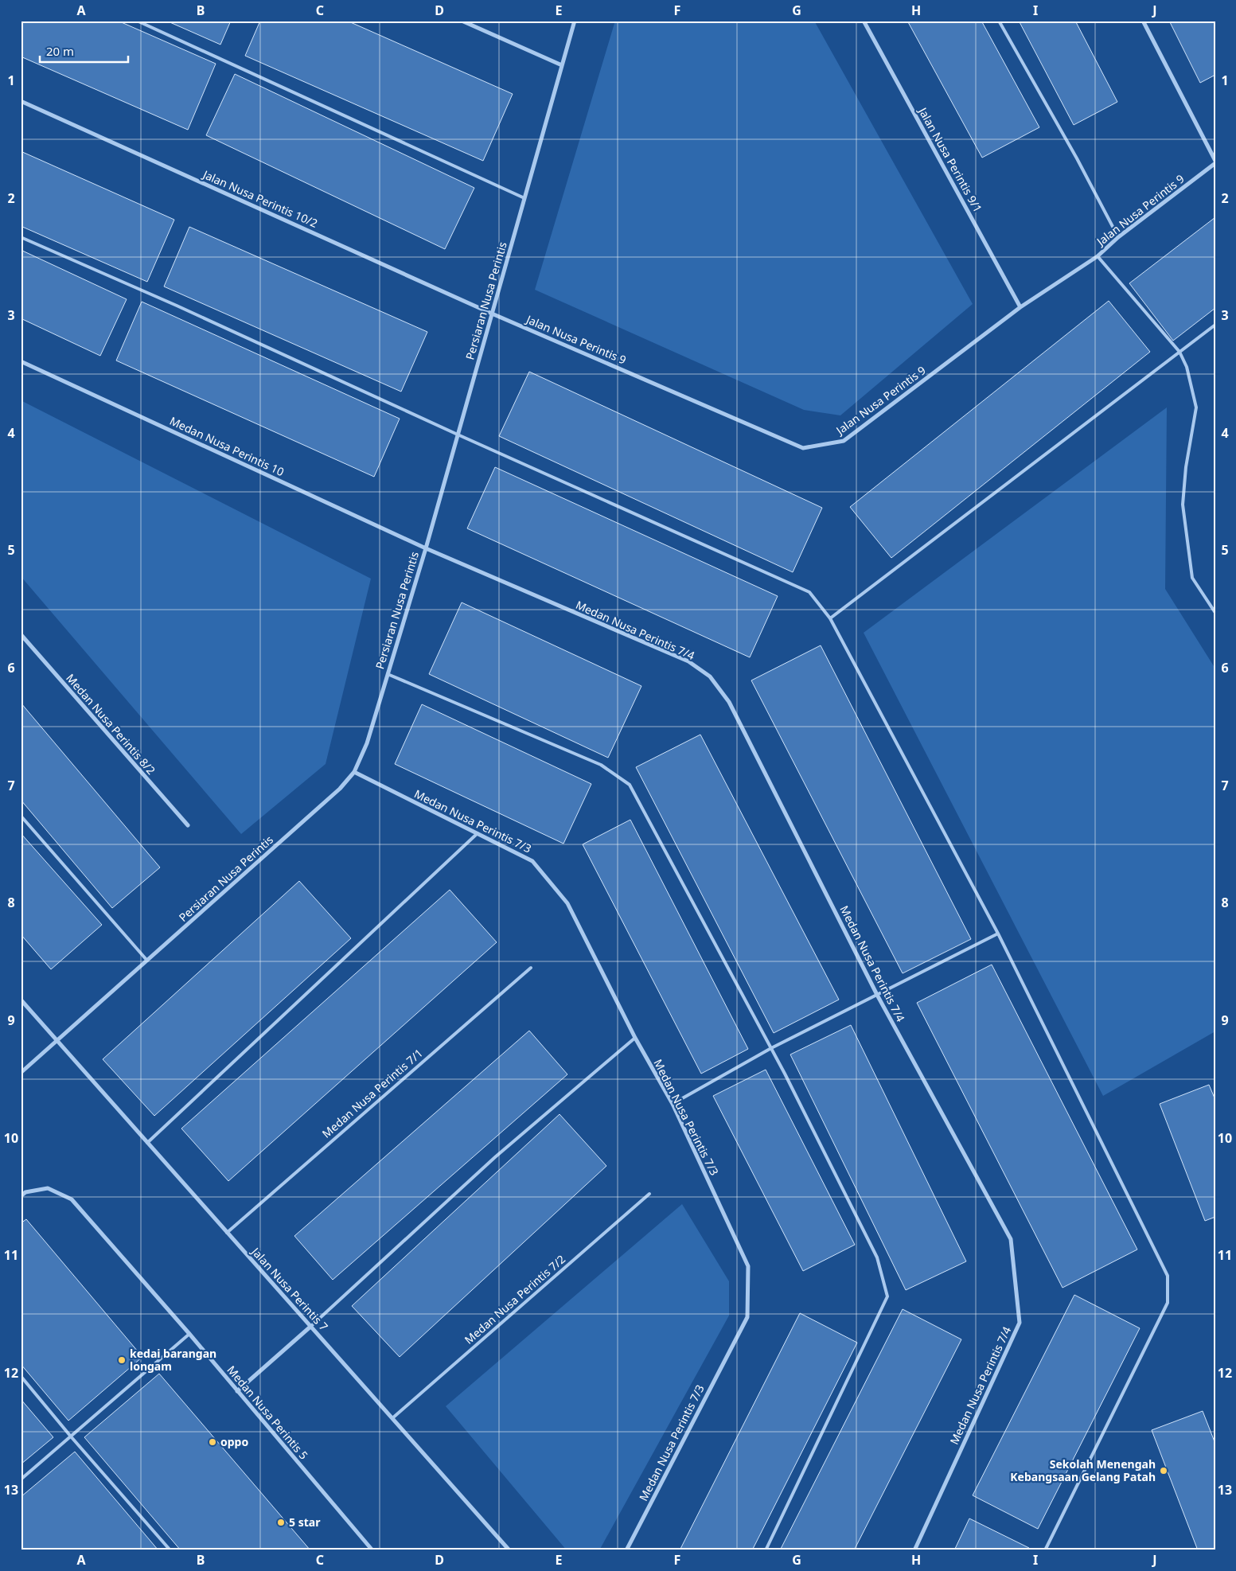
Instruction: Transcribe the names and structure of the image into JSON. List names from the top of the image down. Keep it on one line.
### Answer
{"streets":{"street":["Jalan Nusa Perintis 9/1","Jalan Nusa Perintis 10/2","Jalan Nusa Perintis 9","Persiaran Nusa Perintis","Medan Nusa Perintis 10","Medan Nusa Perintis 7/4","Medan Nusa Perintis 8/2","Medan Nusa Perintis 7/3","Jalan Nusa Perintis 7","Medan Nusa Perintis 5"],"lane":["Medan Nusa Perintis 7/1","Medan Nusa Perintis 7/2"]},"crossings":[["Jalan Nusa Perintis 9/1","Jalan Nusa Perintis 9"],["Jalan Nusa Perintis 10/2","Jalan Nusa Perintis 9"],["Jalan Nusa Perintis 10/2","Persiaran Nusa Perintis"],["Jalan Nusa Perintis 9","Persiaran Nusa Perintis"],["Persiaran Nusa Perintis","Medan Nusa Perintis 10"],["Persiaran Nusa Perintis","Medan Nusa Perintis 7/4"],["Persiaran Nusa Perintis","Medan Nusa Perintis 7/3"],["Persiaran Nusa Perintis","Jalan Nusa Perintis 7"],["Medan Nusa Perintis 10","Medan Nusa Perintis 7/4"],["Medan Nusa Perintis 7/1","Jalan Nusa Perintis 7"],["Jalan Nusa Perintis 7","Medan Nusa Perintis 7/2"]],"places":["kedai barangan longam","oppo","Sekolah Menengah Kebangsaan Gelang Patah","5 star"],"scale_bar":"20 m","grid":{"columns":["A","B","C","D","E","F","G","H","I","J"],"rows":["1","2","3","4","5","6","7","8","9","10","11","12","13"]}}
